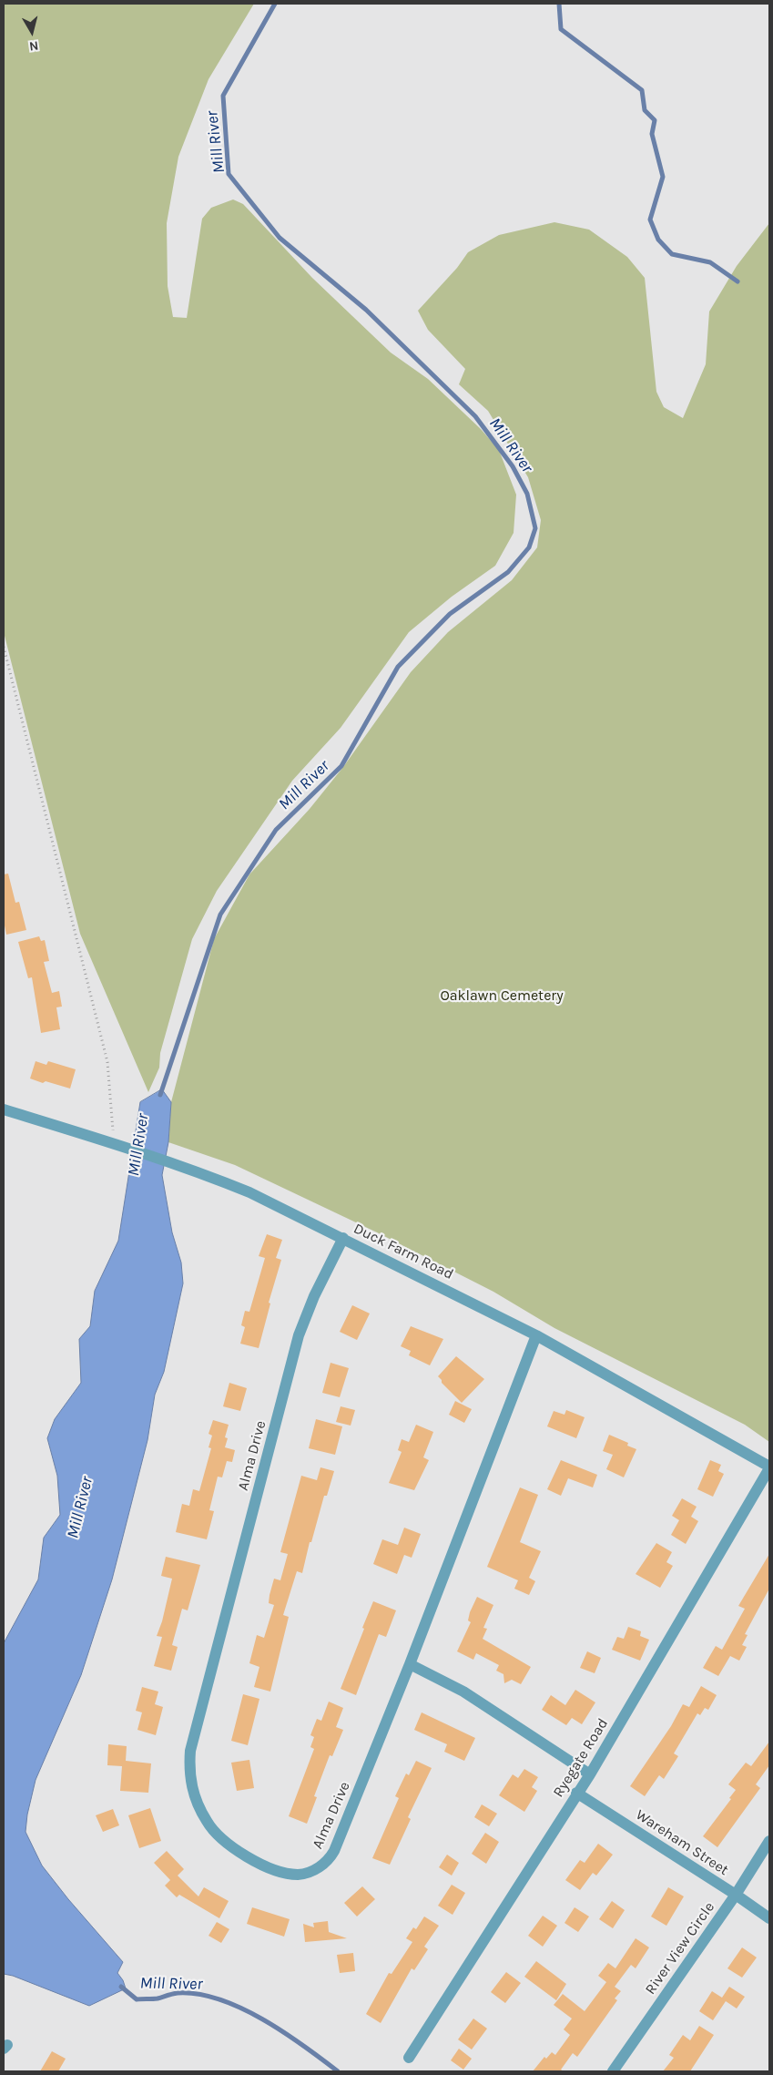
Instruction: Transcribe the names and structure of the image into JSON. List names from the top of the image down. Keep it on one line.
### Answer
{"streets":{"street":["Duck Farm Road","Alma Drive","Ryegate Road","Wareham Street","River View Circle"]},"crossings":[["Duck Farm Road","Alma Drive"],["Duck Farm Road","Ryegate Road"],["Ryegate Road","Wareham Street"],["Wareham Street","River View Circle"]],"water":["Mill River"],"parks":["Oaklawn Cemetery"],"north":"bottom"}
